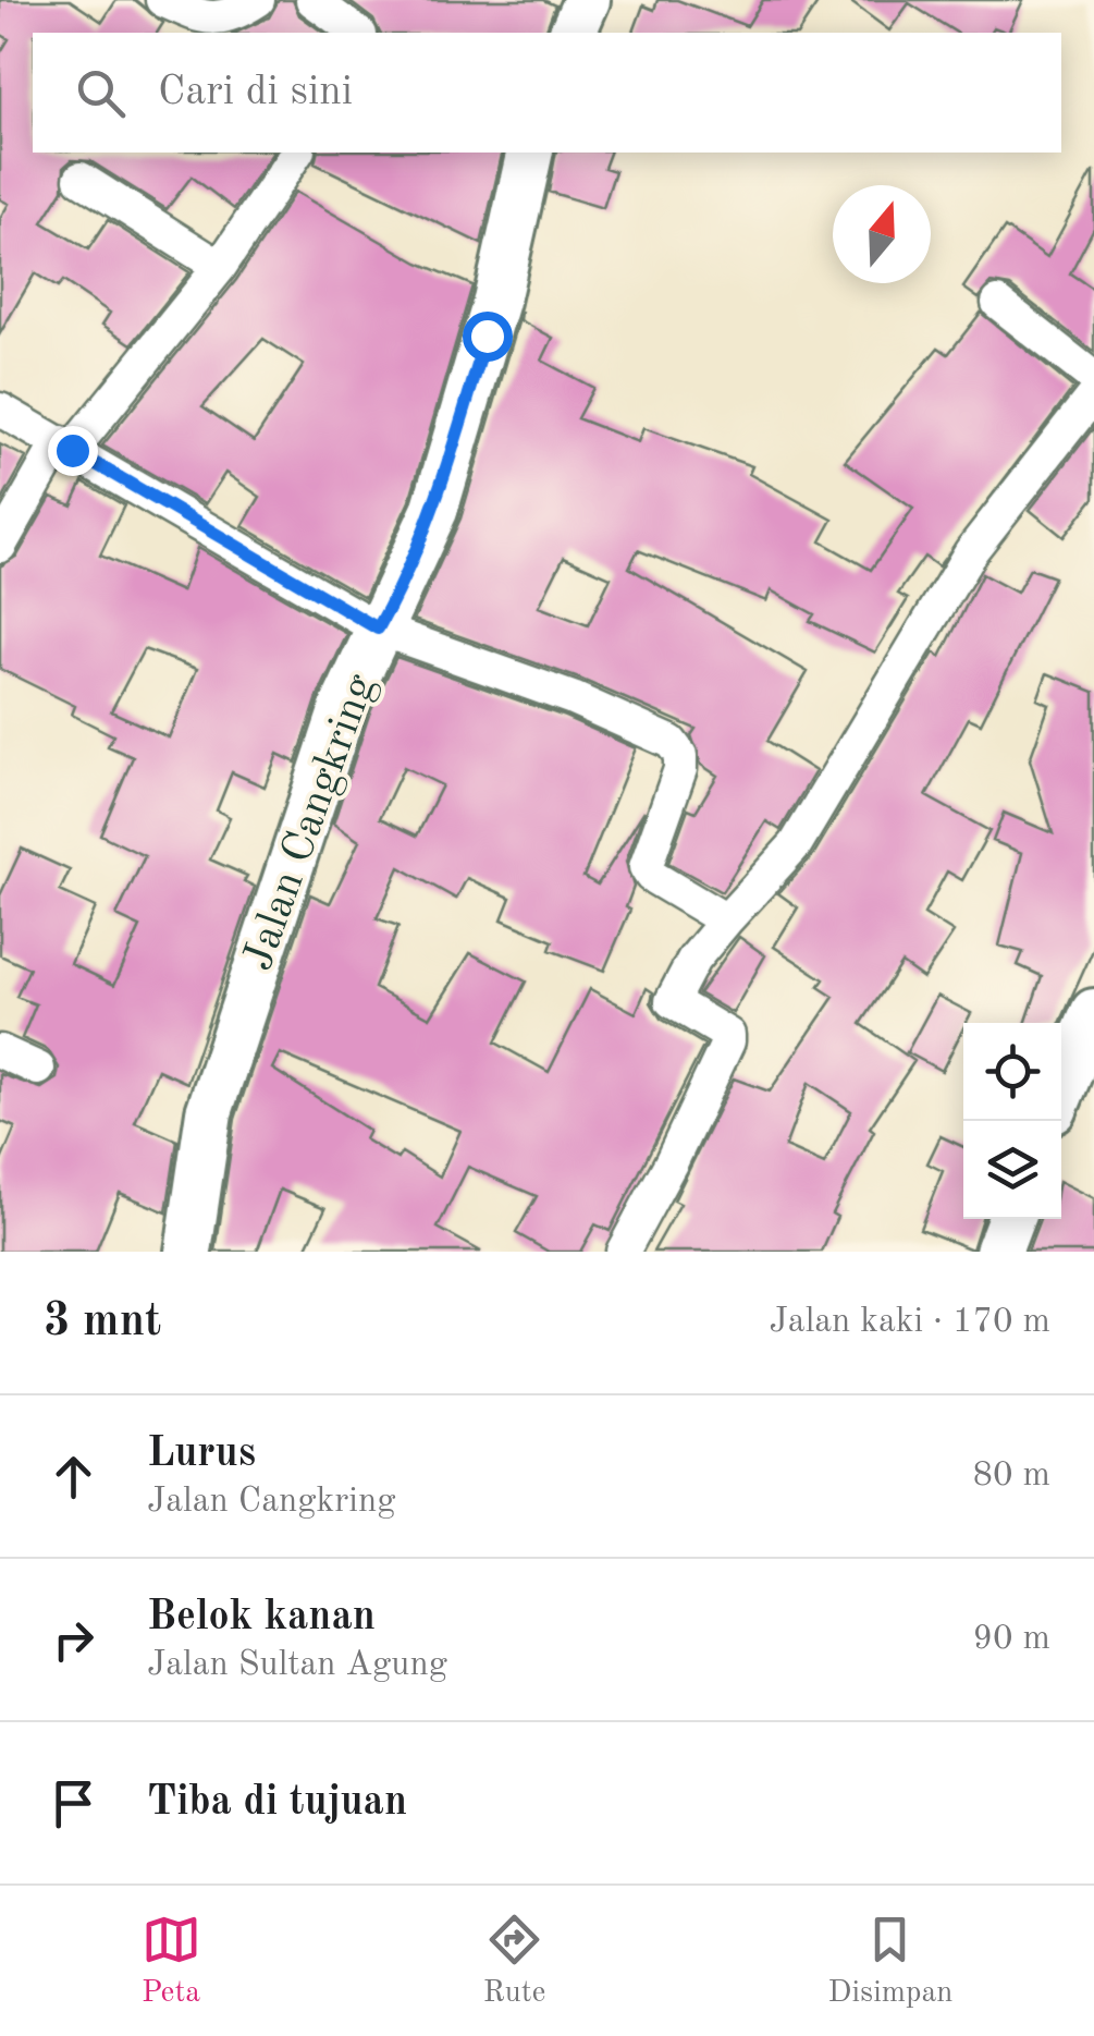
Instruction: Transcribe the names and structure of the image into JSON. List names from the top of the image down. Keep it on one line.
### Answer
{"streets":{"street":["Jalan Cangkring"]},"north":"top","page":{"search":"Cari di sini","heading":["3 mnt","Jalan kaki · 170 m"],"list":[["Lurus","Jalan Cangkring","80 m"],["Belok kanan","Jalan Sultan Agung","90 m"],"Tiba di tujuan"],"nav":["Peta","Rute","Disimpan"]}}
